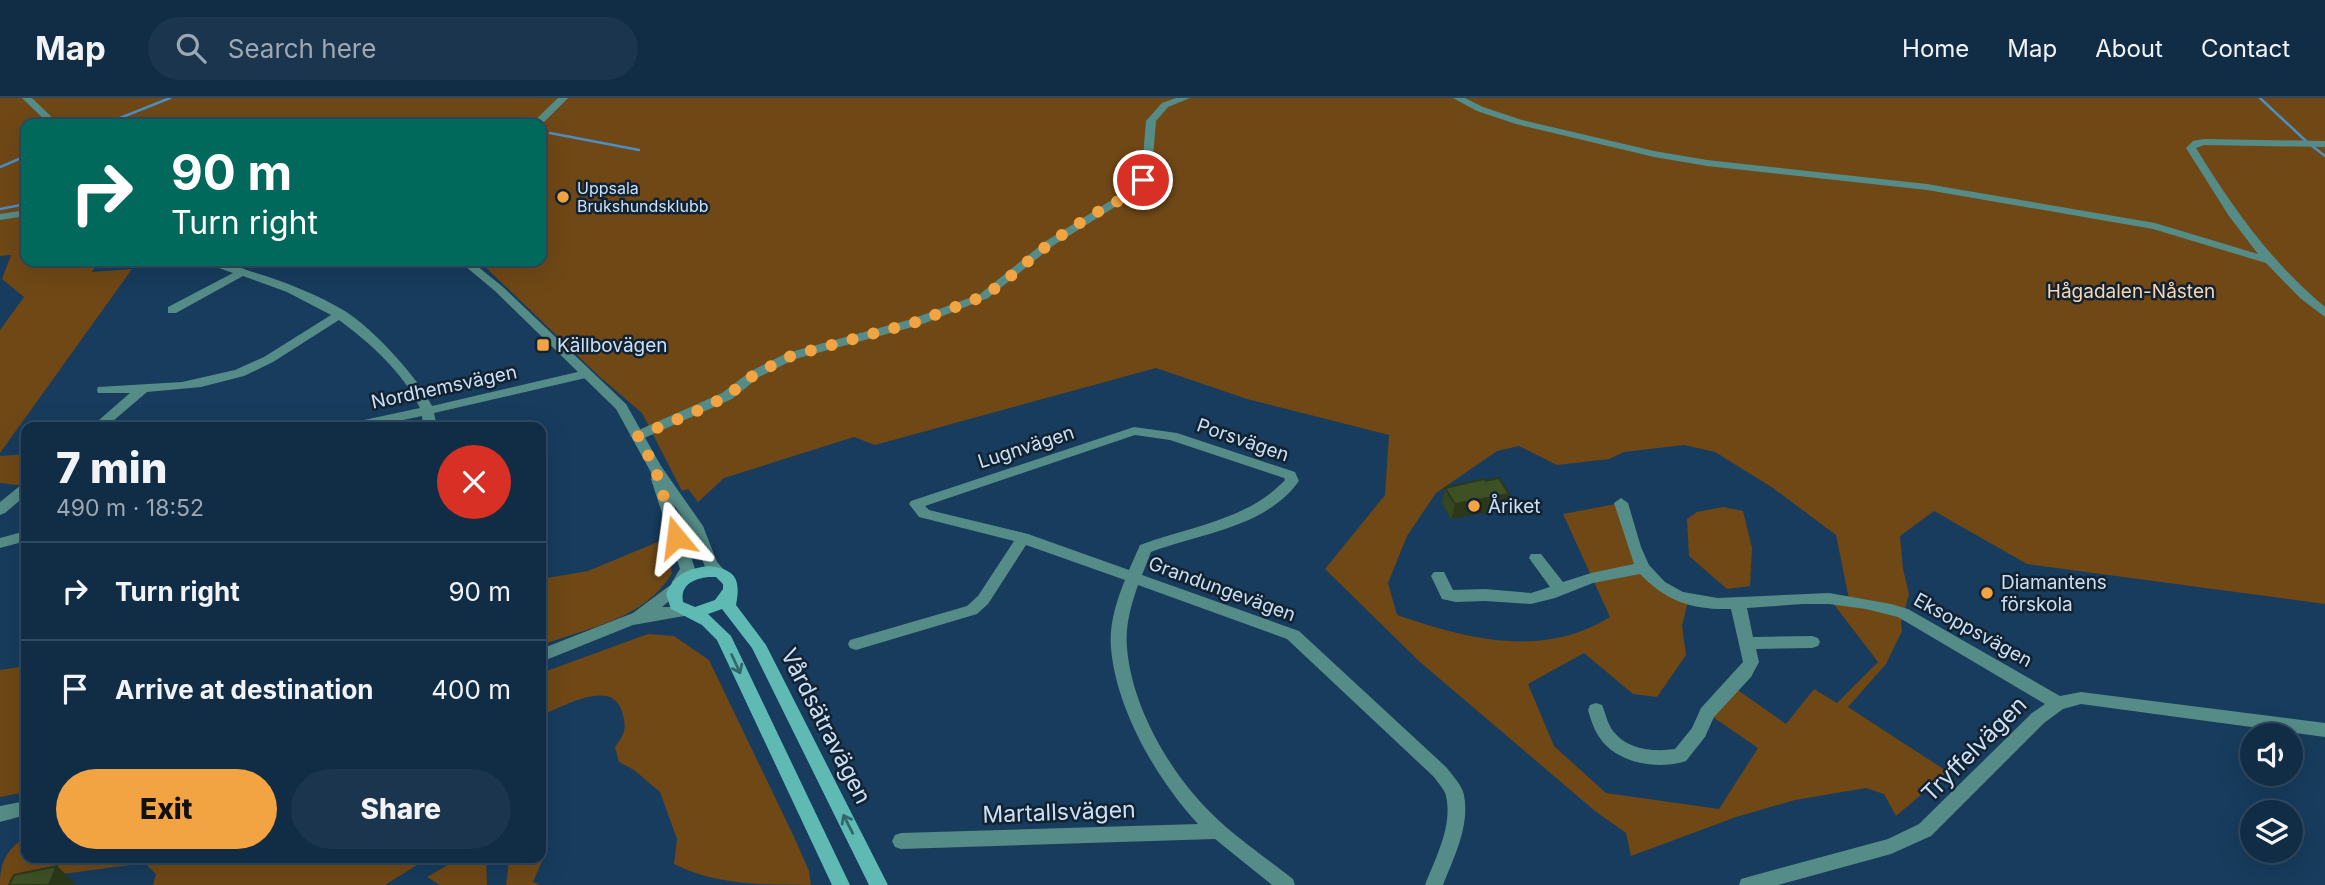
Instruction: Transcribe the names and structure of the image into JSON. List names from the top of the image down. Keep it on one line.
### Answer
{"streets":{"main road":["Vårdsätravägen"],"street":["Nordhemsvägen","Porsvägen","Lugnvägen","Grandungevägen","Eksoppsvägen","Tryffelvägen","Martallsvägen"]},"crossings":[["Porsvägen","Lugnvägen"],["Porsvägen","Grandungevägen"],["Lugnvägen","Grandungevägen"],["Eksoppsvägen","Tryffelvägen"]],"parks":["Hågadalen-Nåsten"],"places":{"other":["Uppsala Brukshundsklubb","Åriket","Diamantens förskola"],"transit":["Källbovägen"]},"page":{"header":"Map","search":"Search here","nav":["Home","Map","About","Contact"],"turn":["90 m","Turn right"],"heading":["7 min","490 m · 18:52"],"list":[{"name":"Turn right","value":"90 m"},{"name":"Arrive at destination","value":"400 m"}],"buttons":["Exit","Share"]}}
